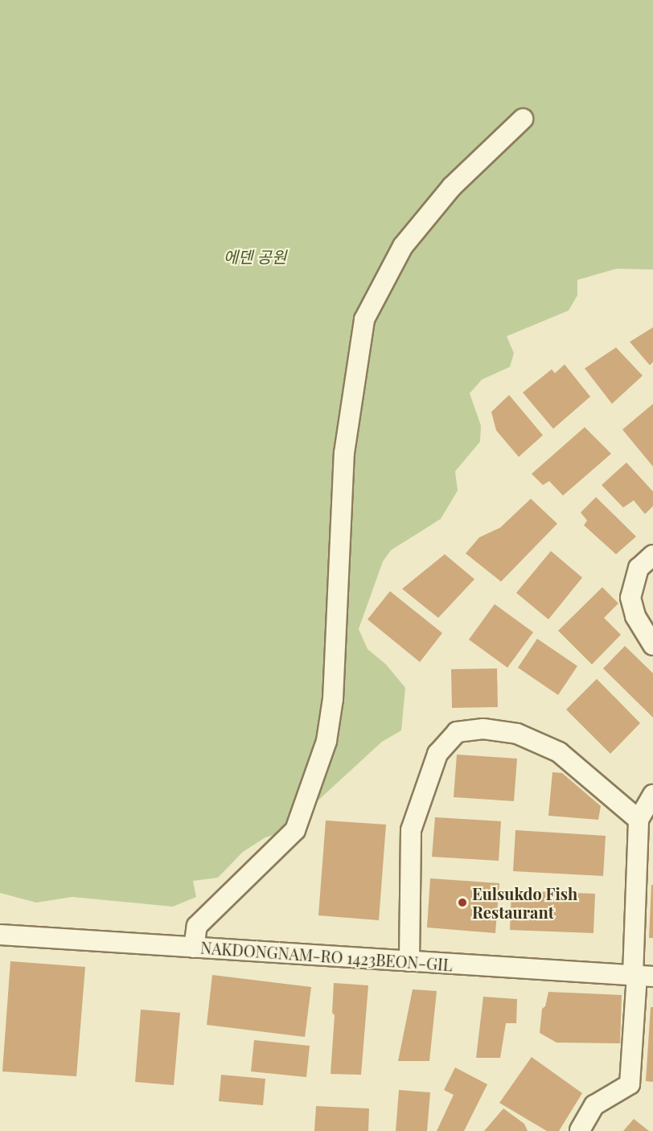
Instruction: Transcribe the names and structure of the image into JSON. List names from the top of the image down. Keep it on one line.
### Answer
{"streets":{"lane":["NAKDONGNAM-RO 1423BEON-GIL"]},"parks":["에덴 공원"],"places":["Eulsukdo Fish Restaurant"]}
